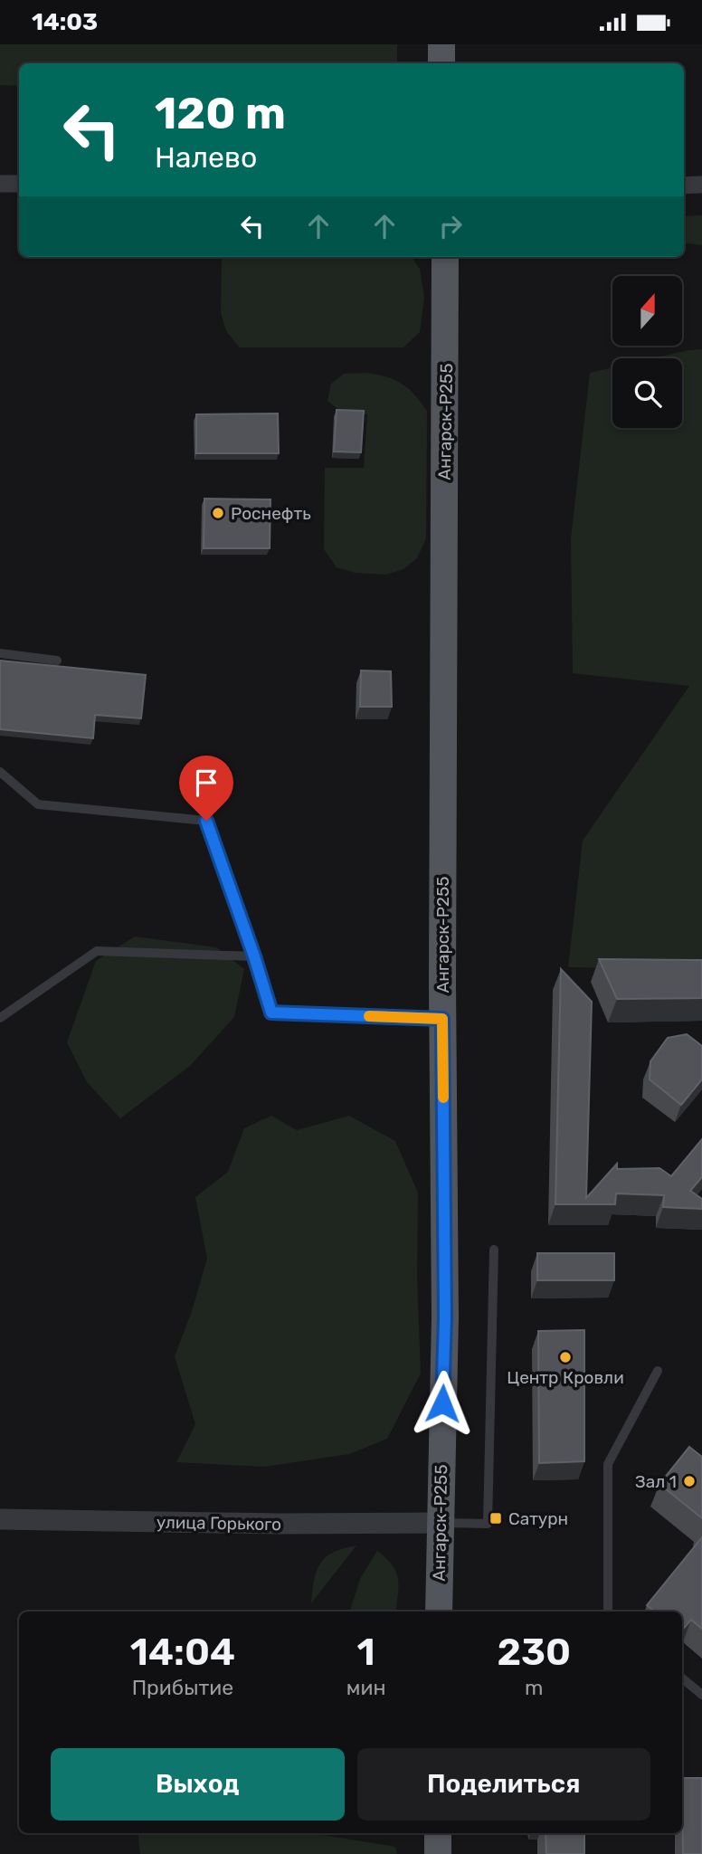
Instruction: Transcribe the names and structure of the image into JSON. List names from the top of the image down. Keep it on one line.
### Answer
{"streets":{"main road":["Ангарск-Р255"],"street":["улица Горького"]},"crossings":[["Ангарск-Р255","улица Горького"]],"places":{"other":["Роснефть","Центр Кровли","Зал 1"],"transit":["Сатурн"]},"north":"top","page":{"status":"14:03","turn":["120 m","Налево"],"eta":["14:04","Прибытие","1","мин","230","m"],"buttons":["Выход","Поделиться"]}}
